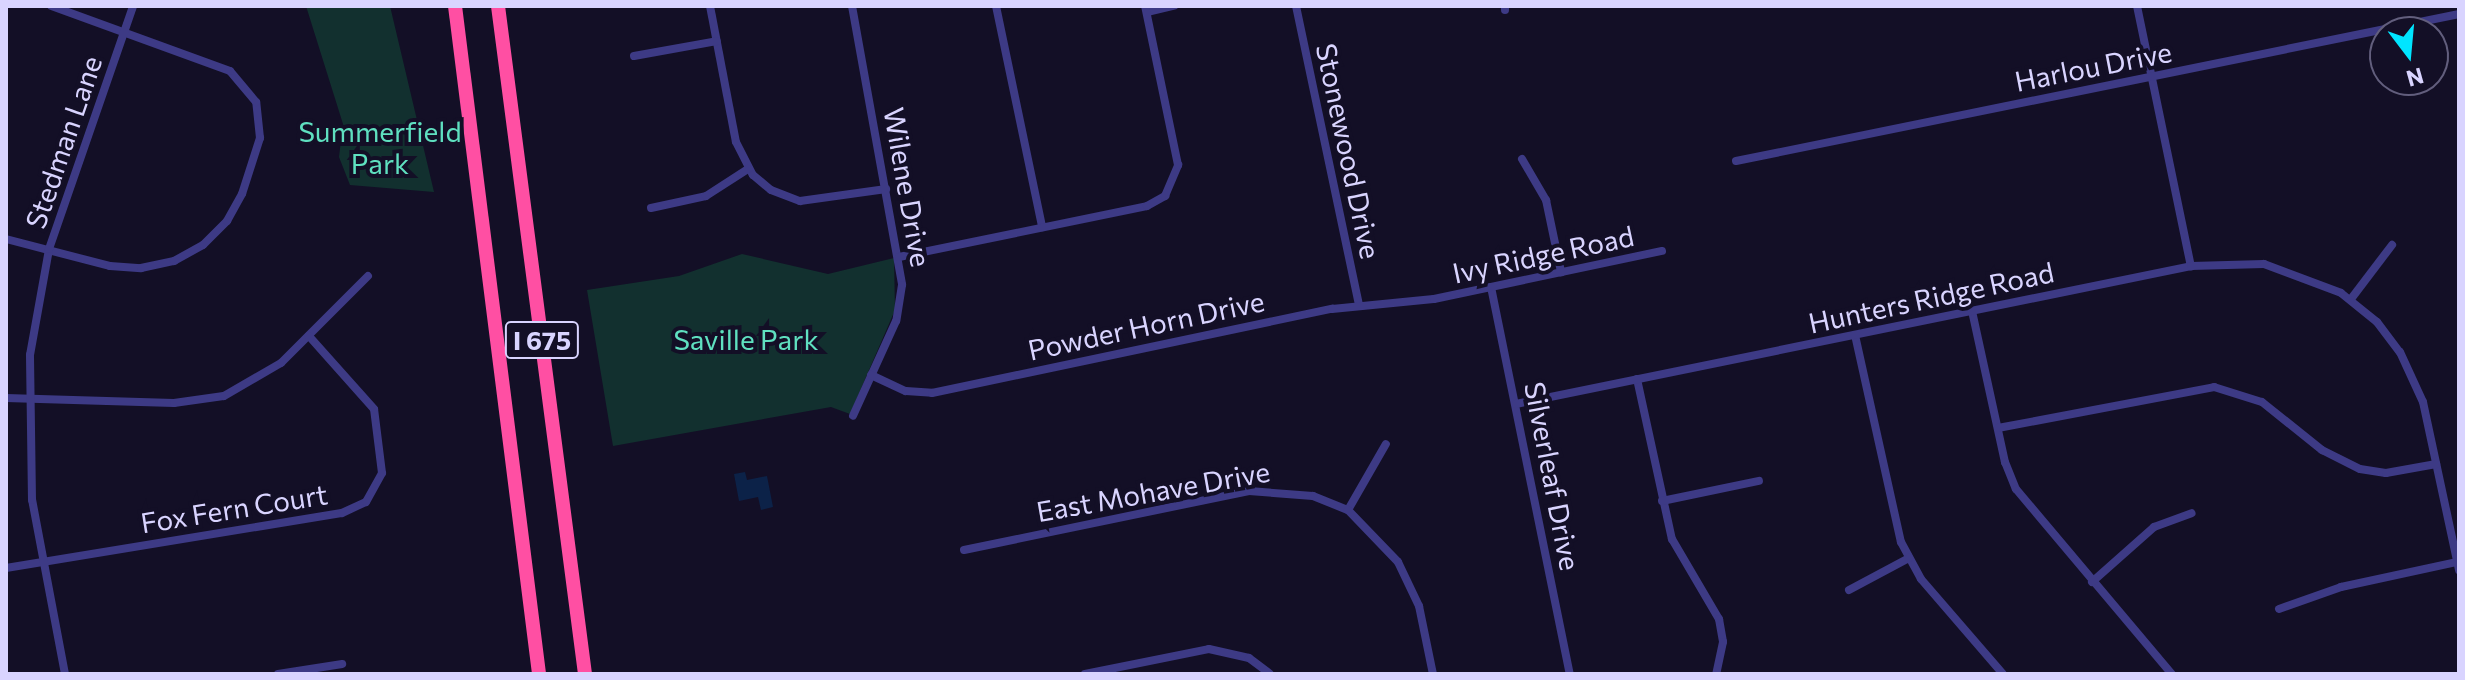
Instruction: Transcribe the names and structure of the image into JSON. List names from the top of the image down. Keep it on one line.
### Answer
{"streets":{"highway":["I 675"],"street":["Harlou Drive","Stedman Lane","Stonewood Drive","Wilene Drive","Ivy Ridge Road","Hunters Ridge Road","Powder Horn Drive","Silverleaf Drive","East Mohave Drive","Fox Fern Court"]},"crossings":[["Stedman Lane","Fox Fern Court"],["Stonewood Drive","Powder Horn Drive"],["Wilene Drive","Powder Horn Drive"],["Ivy Ridge Road","Powder Horn Drive"],["Ivy Ridge Road","Silverleaf Drive"],["Hunters Ridge Road","Silverleaf Drive"]],"parks":["Summerfield Park","Saville Park"],"north":"bottom"}
